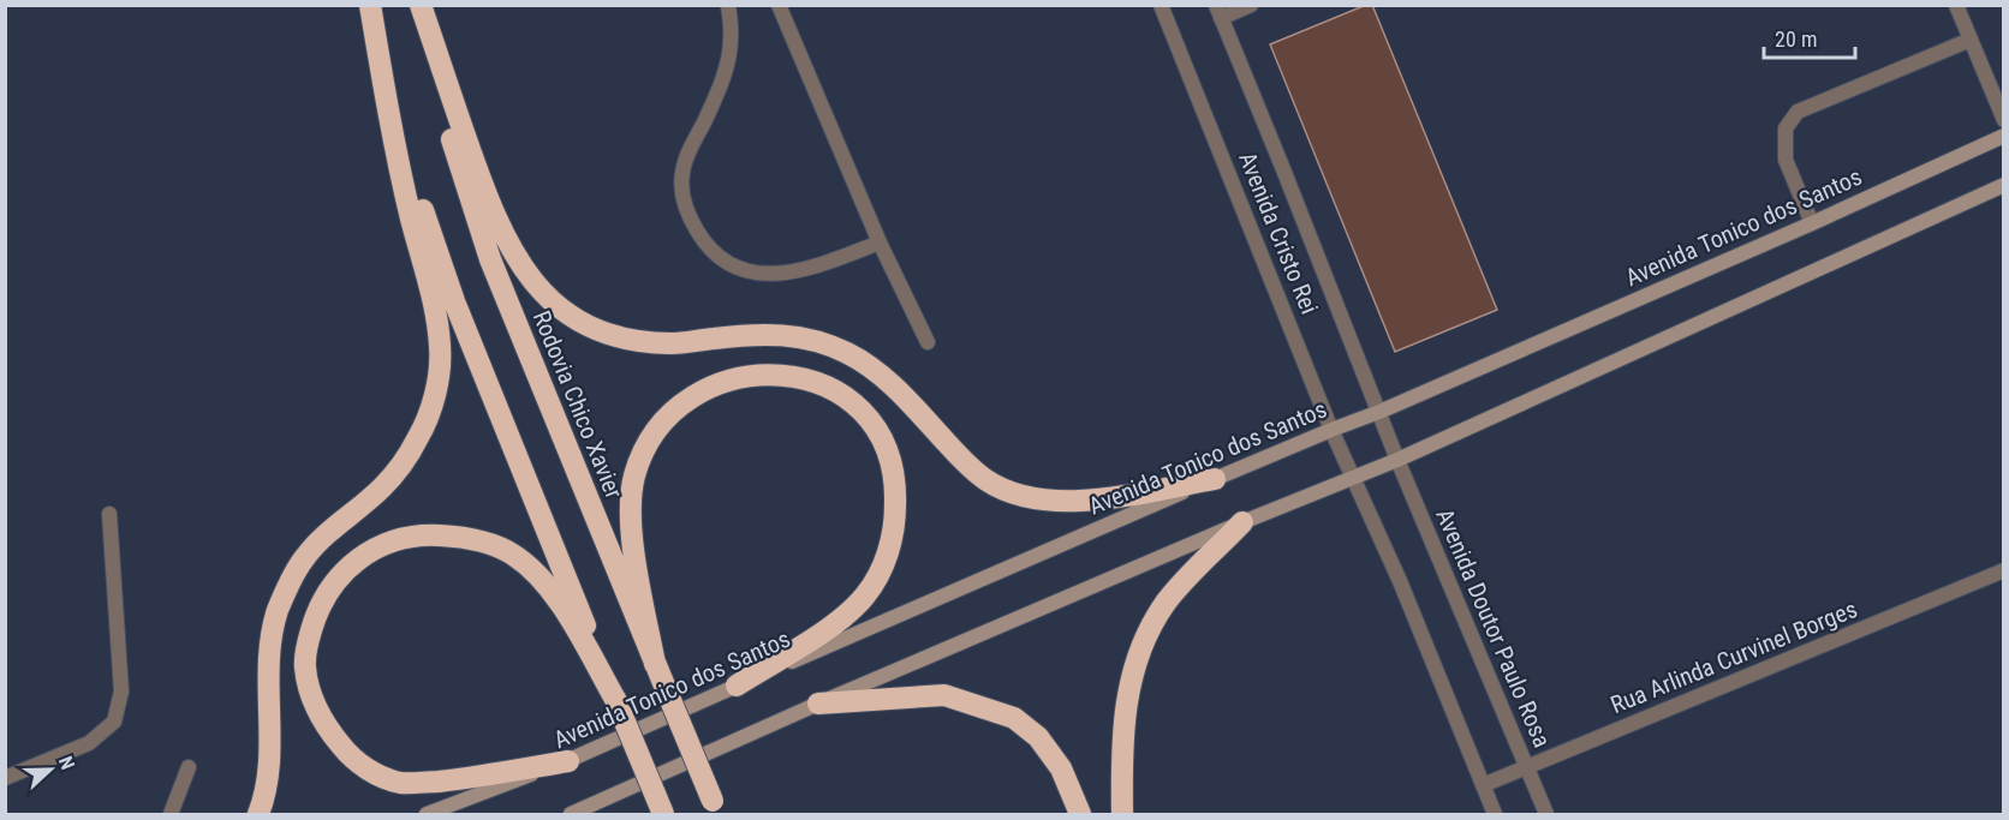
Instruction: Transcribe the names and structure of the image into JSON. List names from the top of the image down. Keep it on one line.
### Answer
{"streets":{"highway":["Rodovia Chico Xavier"],"main road":["Avenida Tonico dos Santos"],"street":["Avenida Cristo Rei","Avenida Doutor Paulo Rosa","Rua Arlinda Curvinel Borges"]},"crossings":[["Avenida Tonico dos Santos","Avenida Cristo Rei"],["Avenida Cristo Rei","Avenida Doutor Paulo Rosa"],["Avenida Doutor Paulo Rosa","Rua Arlinda Curvinel Borges"]],"scale_bar":"20 m","north":"right"}
